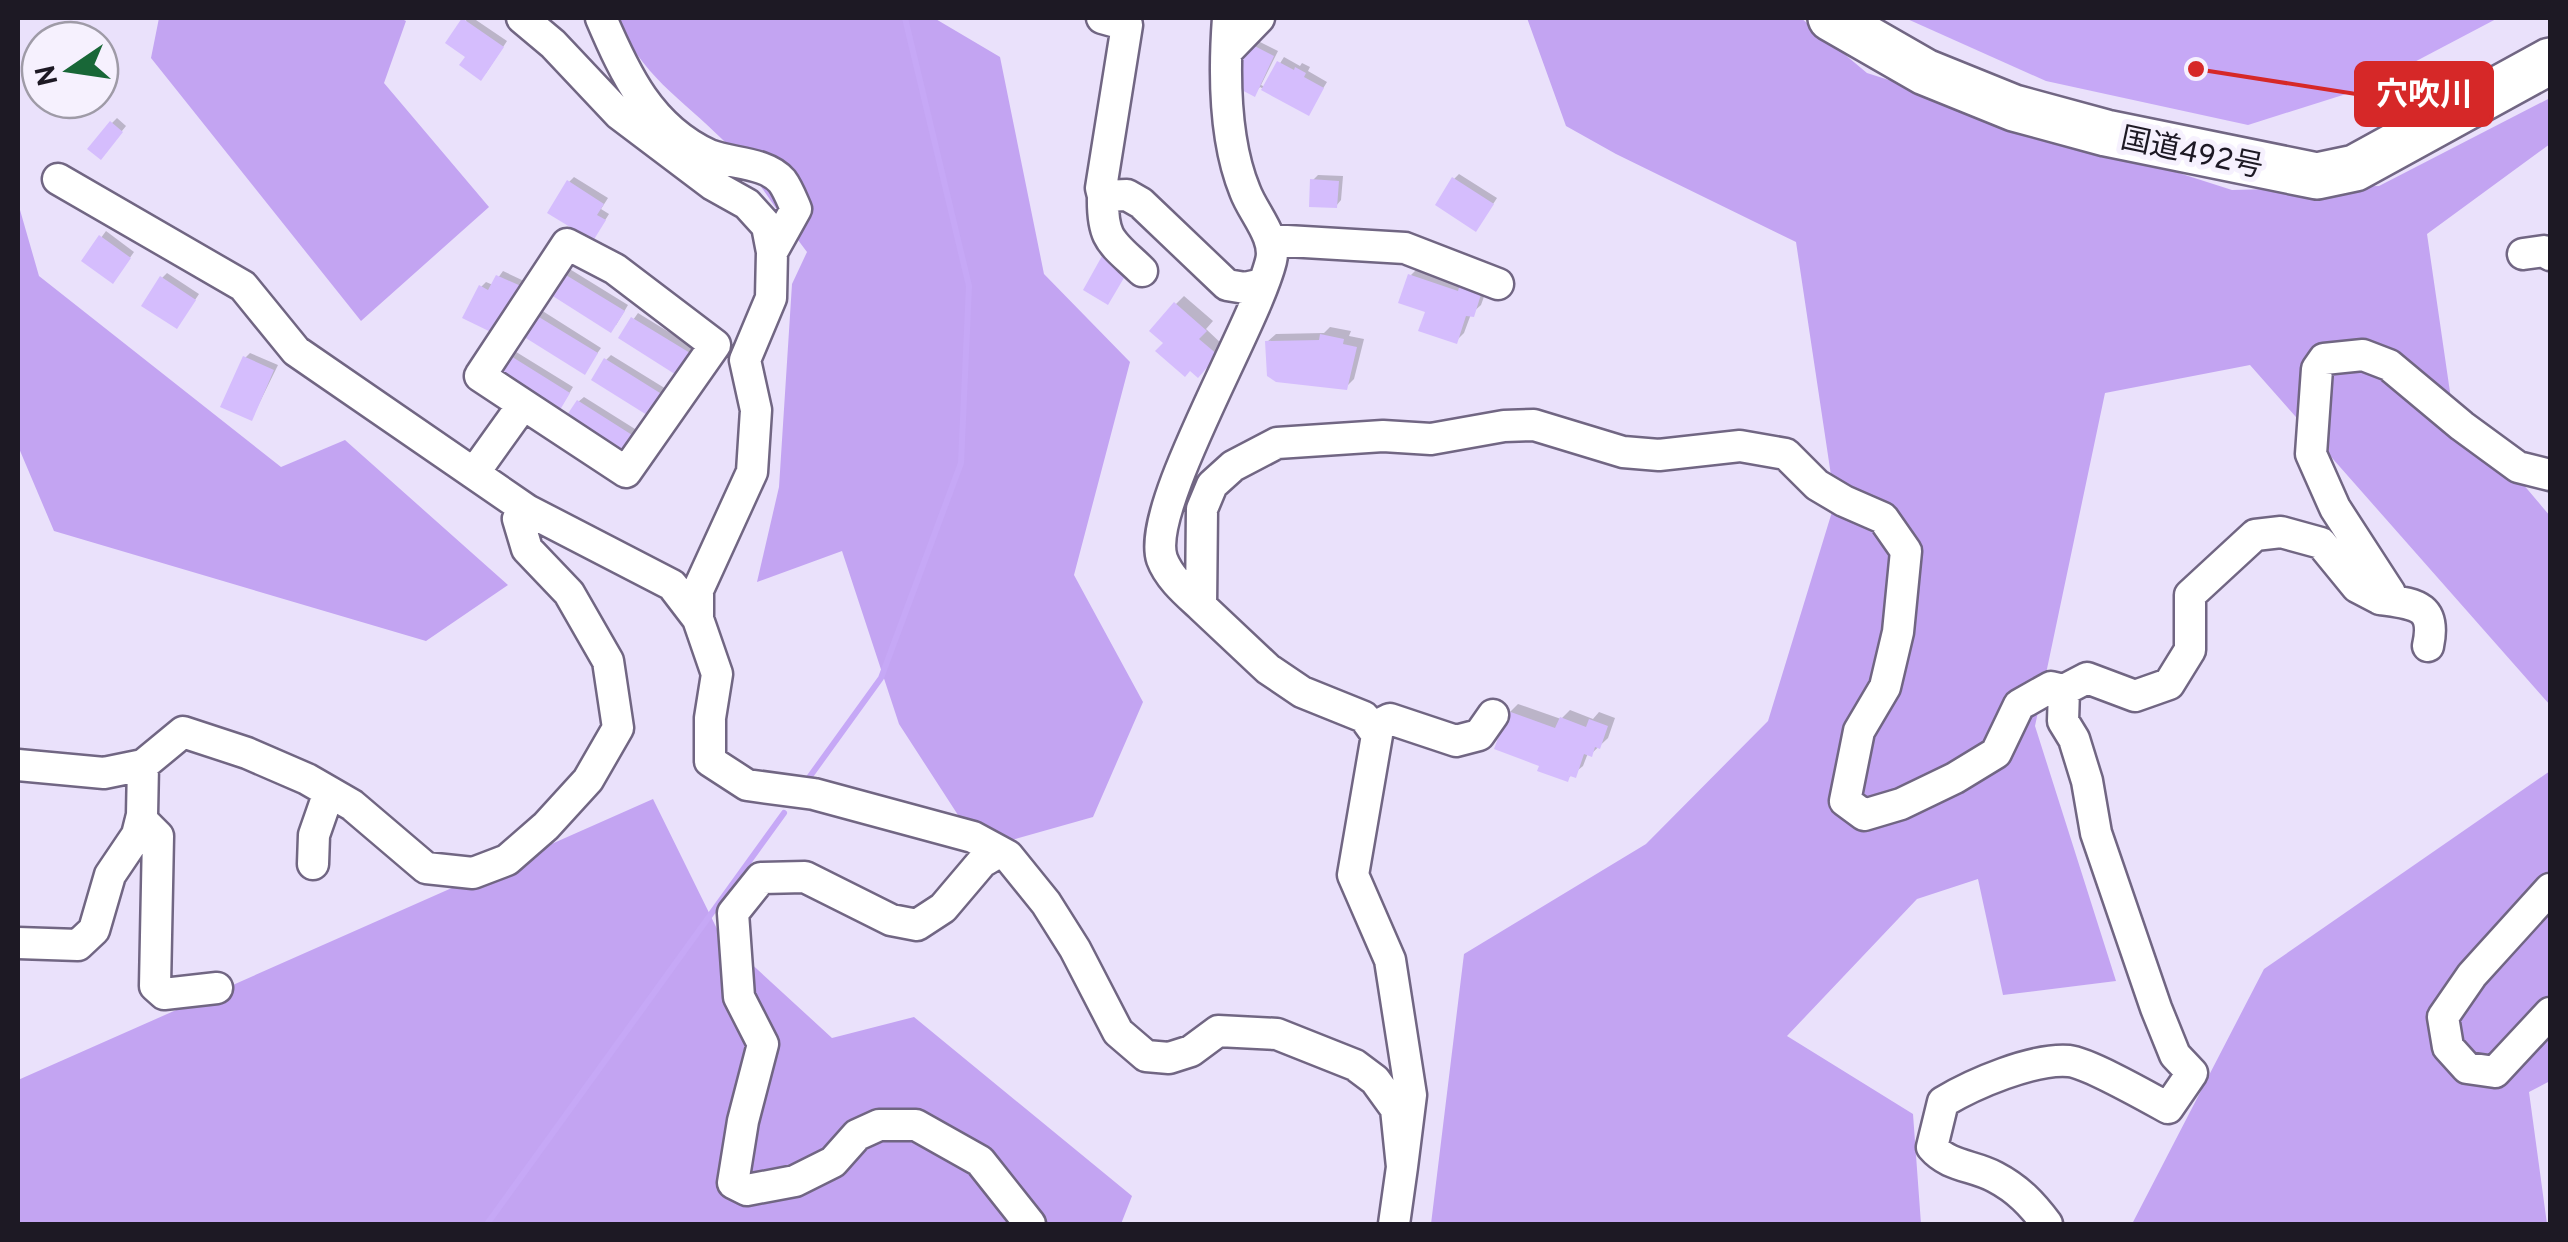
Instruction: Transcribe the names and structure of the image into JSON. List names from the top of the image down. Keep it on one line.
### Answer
{"streets":{"highway":["国道492号"]},"places":["穴吹川"],"north":"left"}
